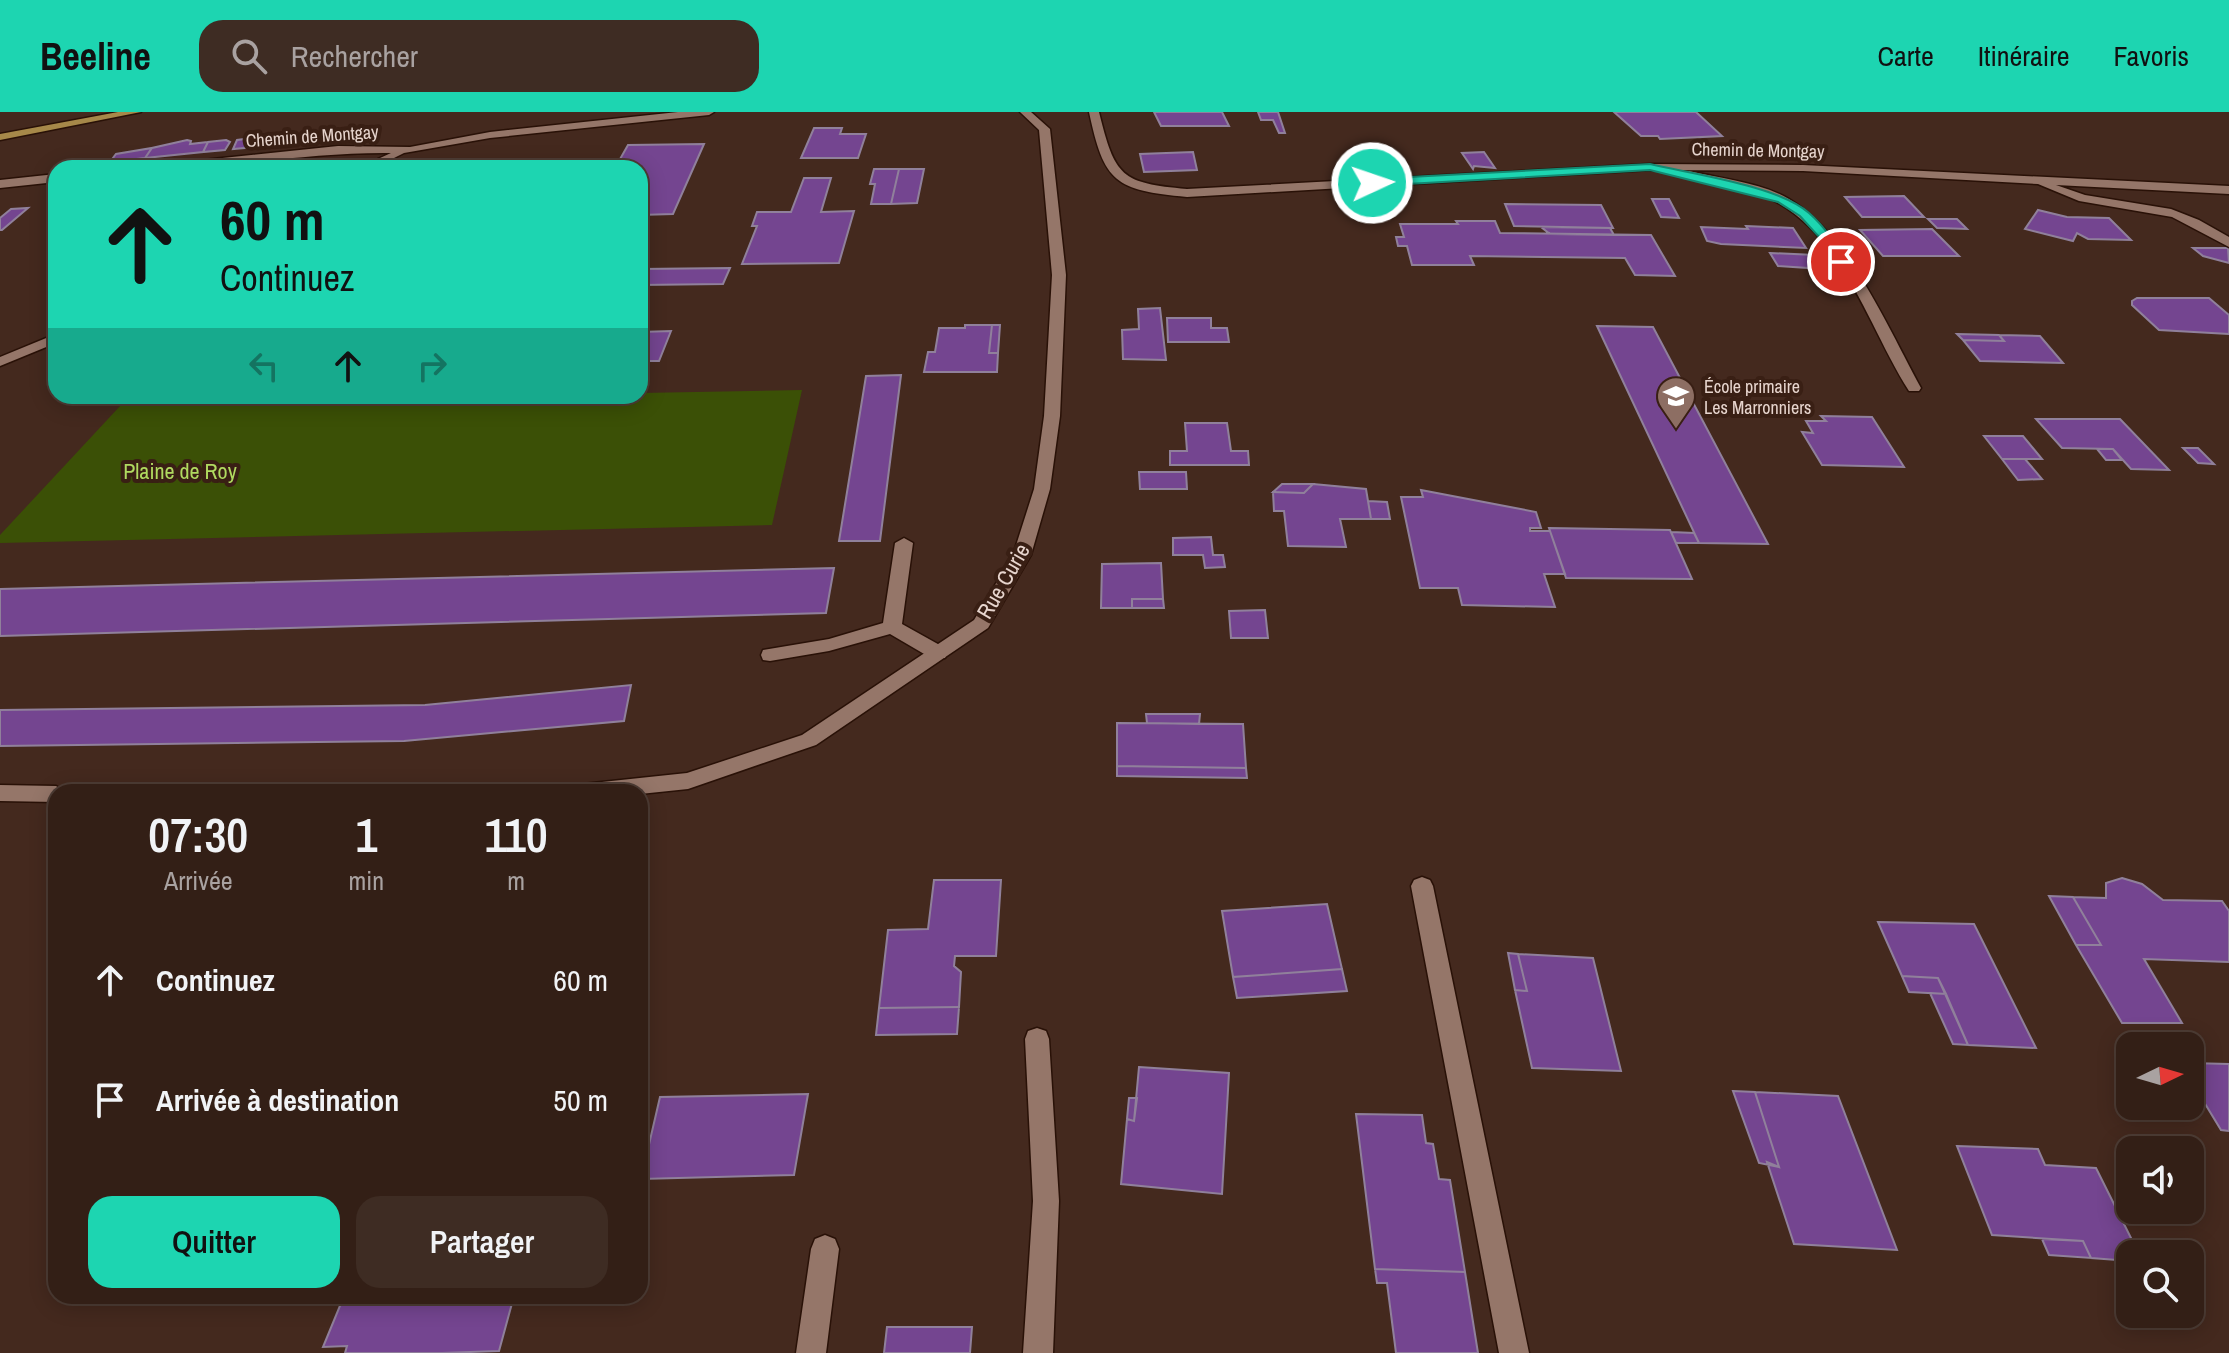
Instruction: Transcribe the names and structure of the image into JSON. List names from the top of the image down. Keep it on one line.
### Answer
{"streets":{"street":["Chemin de Montgay","Rue Curie"]},"parks":["Plaine de Roy"],"places":{"school or university":["École primaire Les Marronniers"]},"north":"right","page":{"header":"Beeline","search":"Rechercher","nav":["Carte","Itinéraire","Favoris"],"turn":["60 m","Continuez"],"eta":["07:30","Arrivée","1","min","110","m"],"list":[{"name":"Continuez","value":"60 m"},{"name":"Arrivée à destination","value":"50 m"}],"buttons":["Quitter","Partager"]}}
